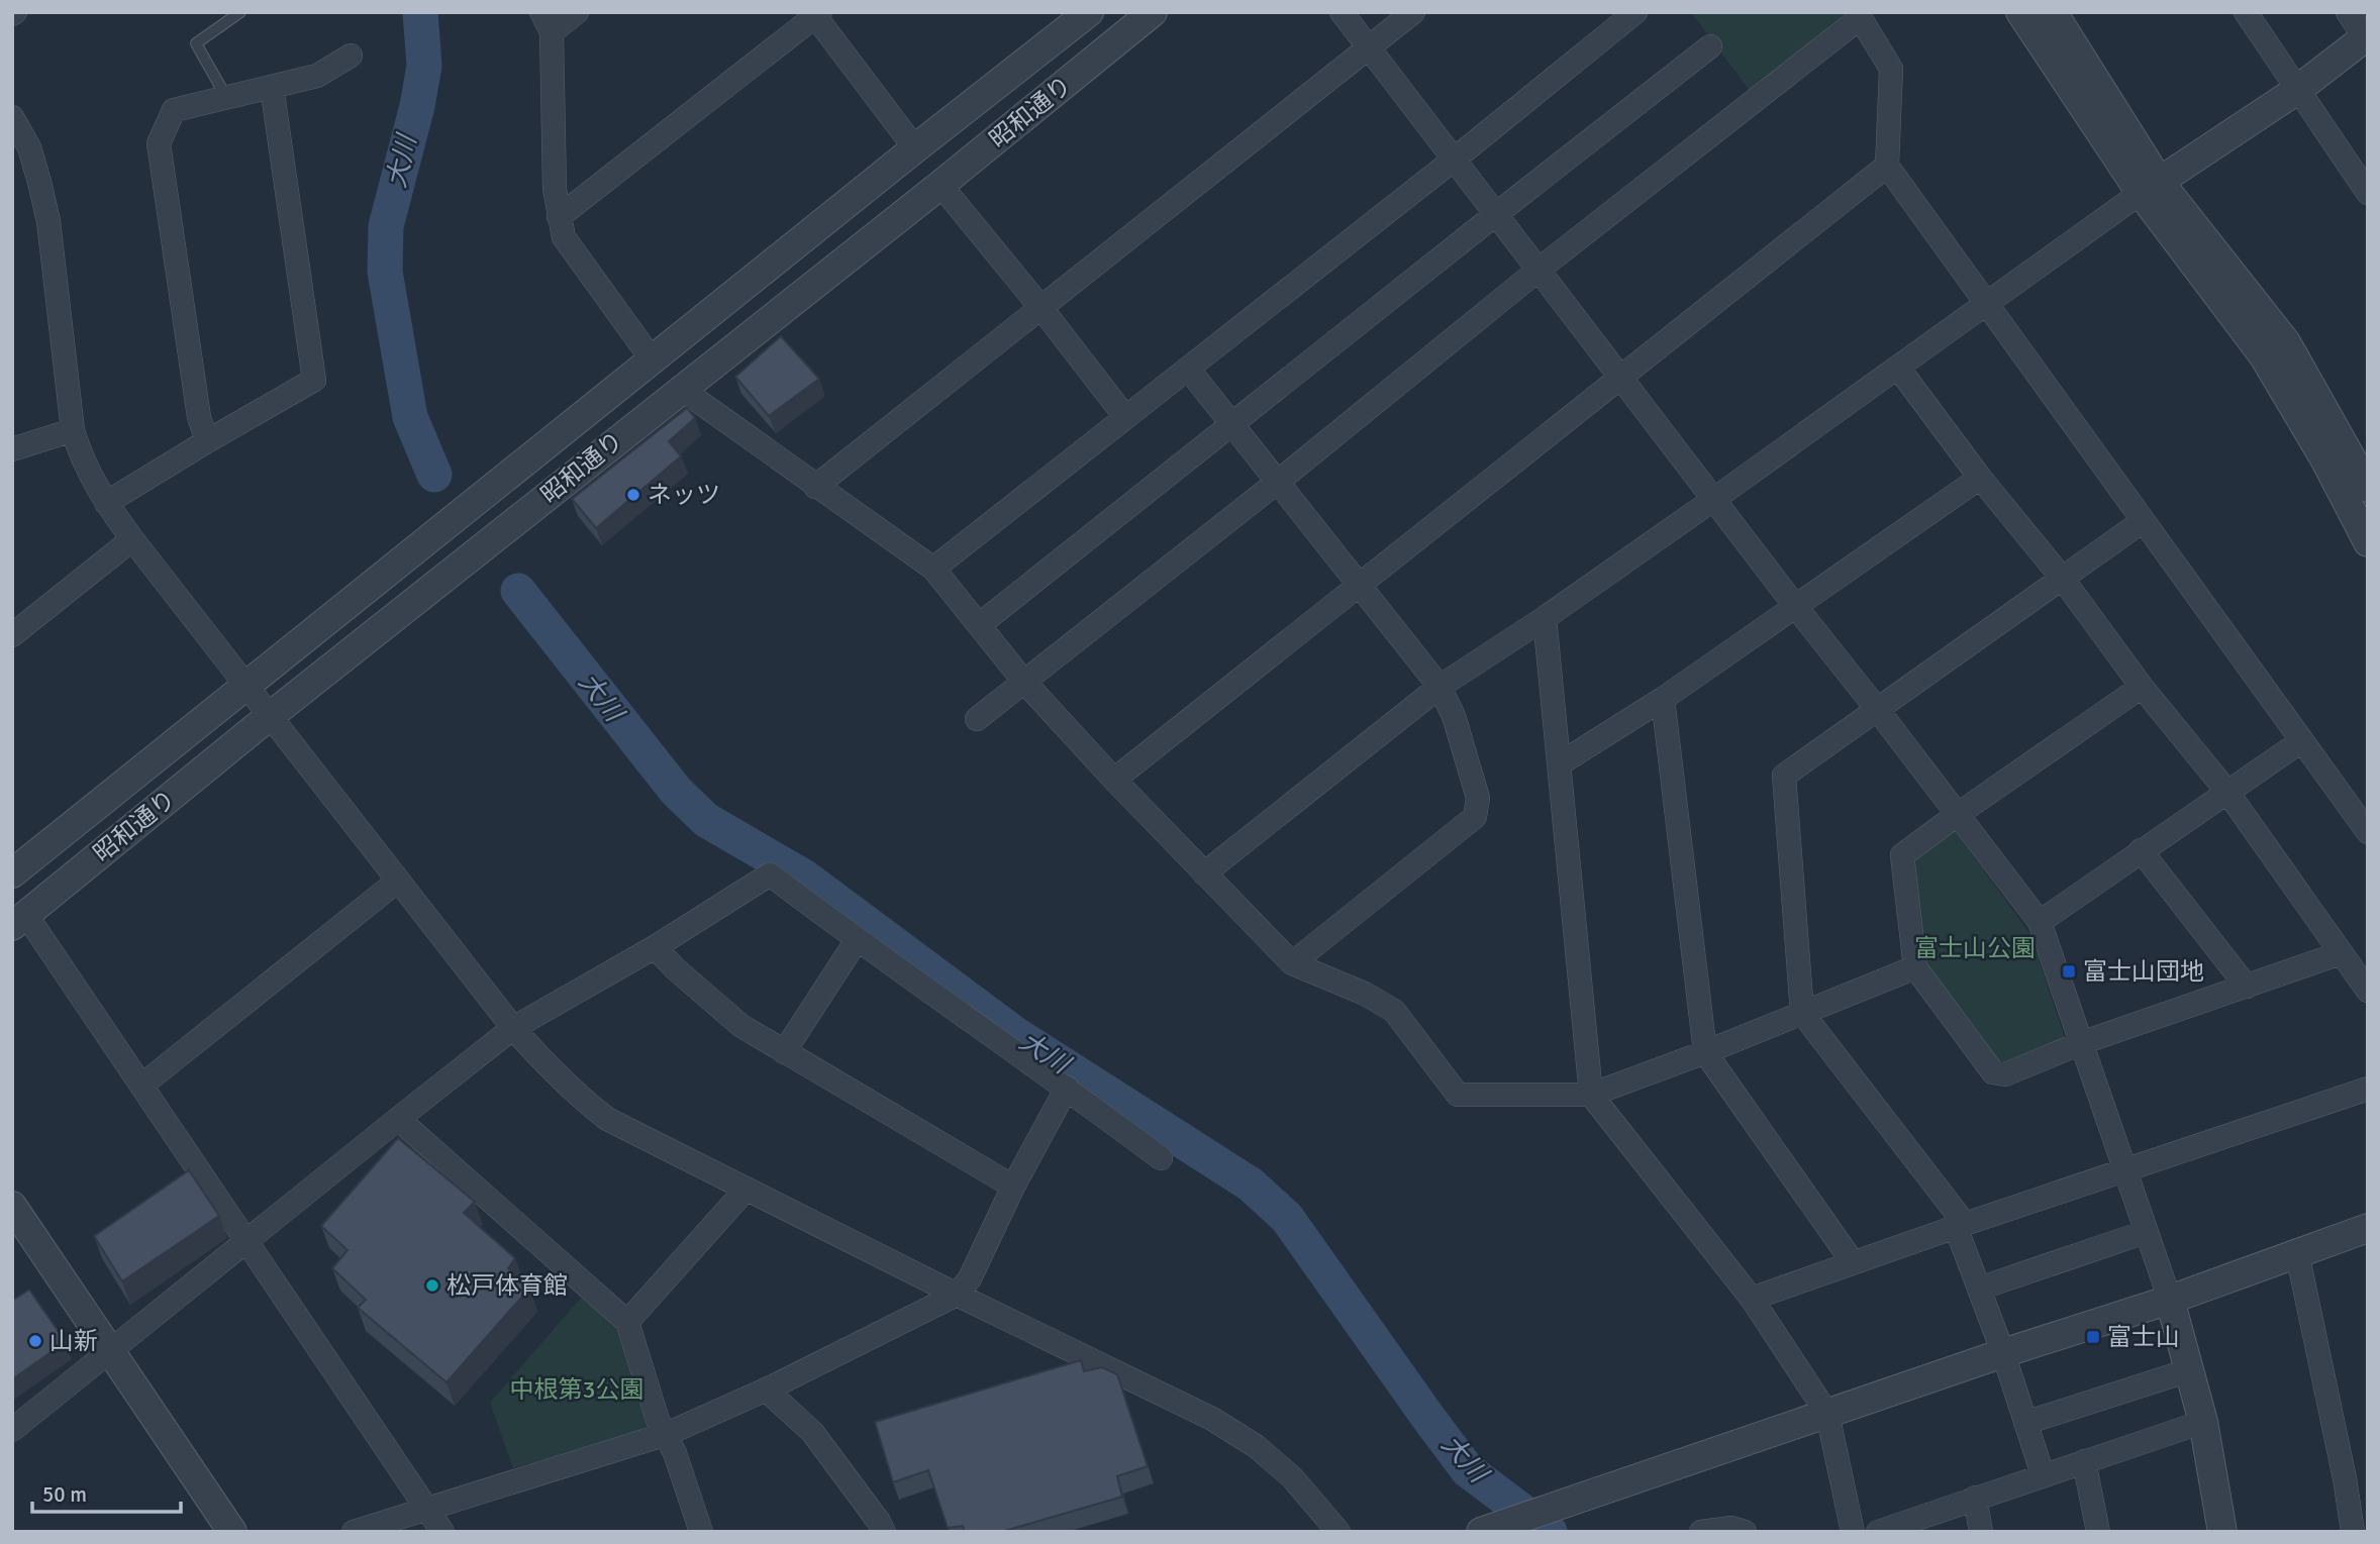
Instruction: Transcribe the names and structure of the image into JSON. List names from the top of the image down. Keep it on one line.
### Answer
{"streets":{"street":["昭和通り"]},"water":["大川"],"parks":["富士山公園","中根第3公園"],"places":{"other":["ネッツ","松戸体育館","山新"],"transit":["富士山団地","富士山"]},"scale_bar":"50 m"}
